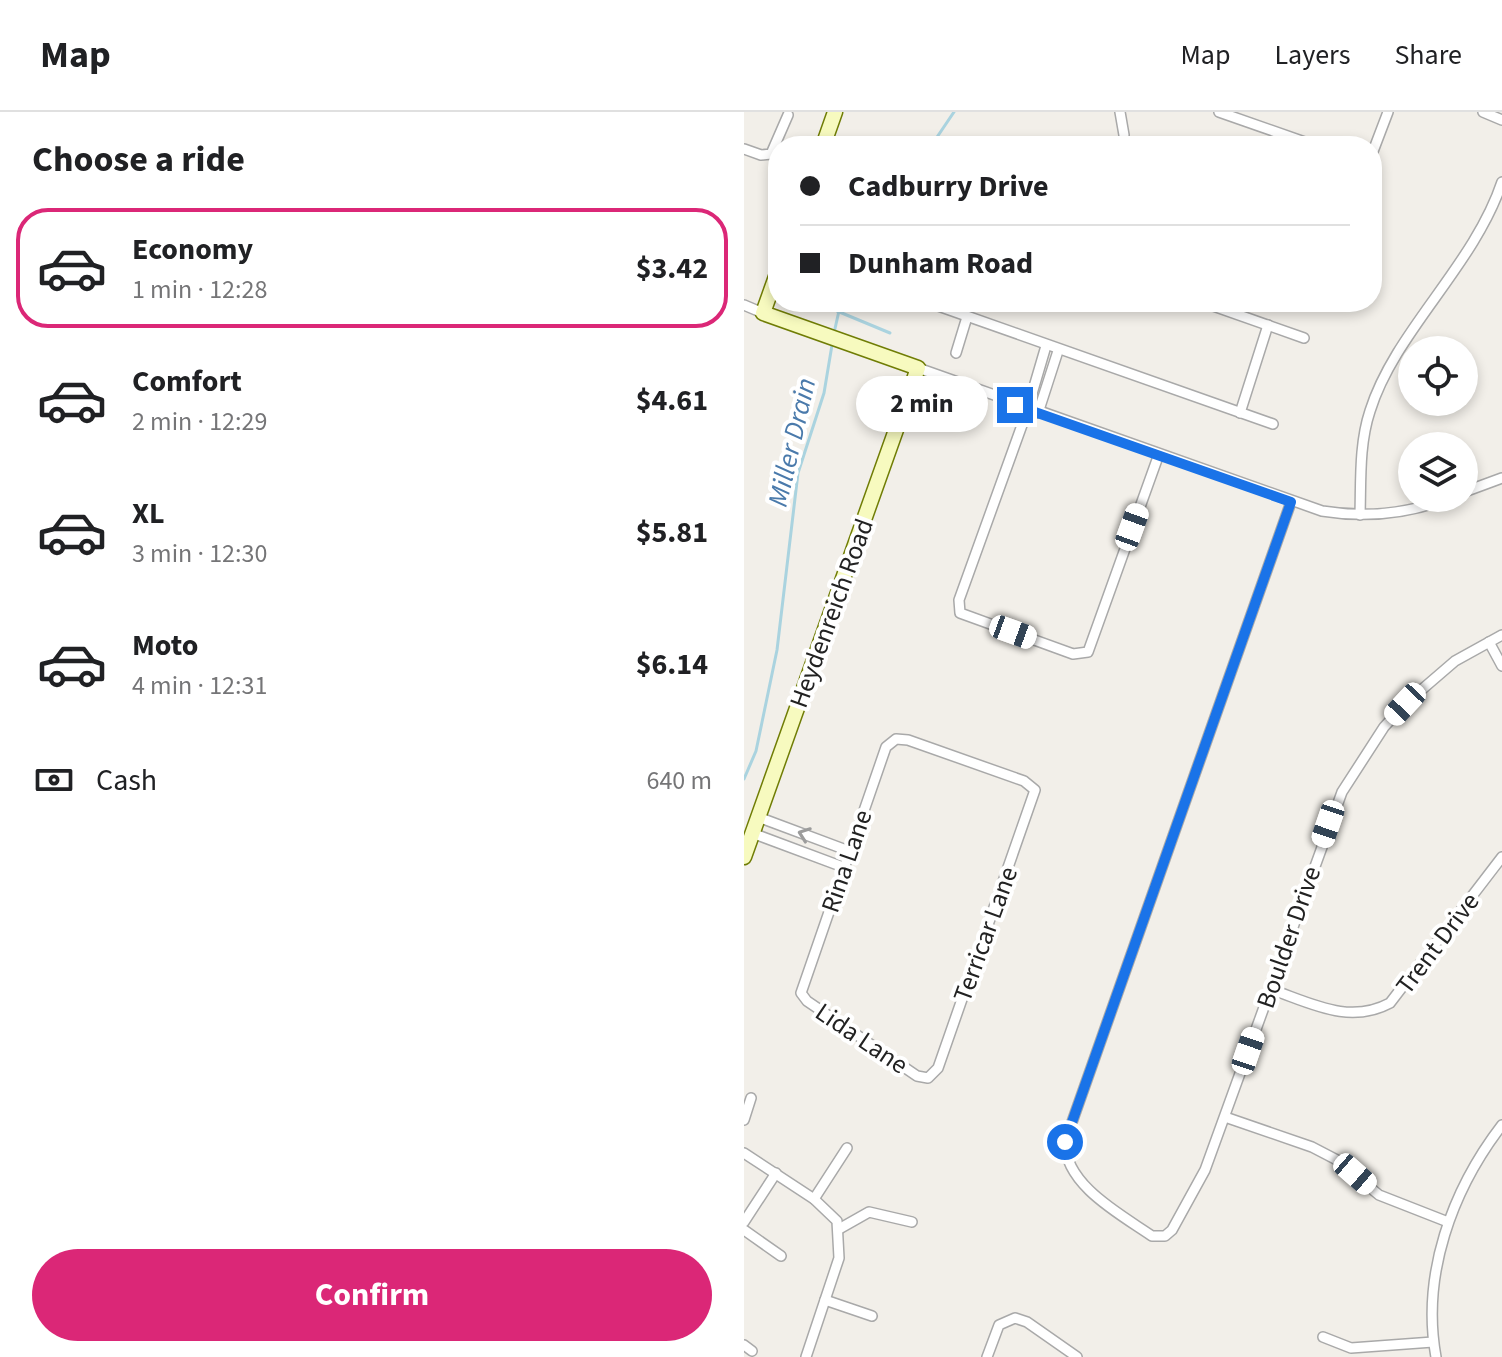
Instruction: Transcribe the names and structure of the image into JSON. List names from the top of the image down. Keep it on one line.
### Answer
{"streets":{"street":["Heydenreich Road","Rina Lane","Terricar Lane","Boulder Drive","Trent Drive","Lida Lane"]},"crossings":[["Rina Lane","Terricar Lane"],["Rina Lane","Lida Lane"],["Terricar Lane","Lida Lane"],["Boulder Drive","Trent Drive"]],"water":["Miller Drain"],"page":{"header":"Map","nav":["Map","Layers","Share"],"heading":"Choose a ride","banner":["Cadburry Drive","Dunham Road"],"list":[{"name":"Economy","note":"1 min · 12:28","value":"$3.42"},{"name":"Comfort","note":"2 min · 12:29","value":"$4.61"},{"name":"XL","note":"3 min · 12:30","value":"$5.81"},{"name":"Moto","note":"4 min · 12:31","value":"$6.14"}],"bubble":"2 min","pay":["Cash","640 m"],"buttons":"Confirm"}}
